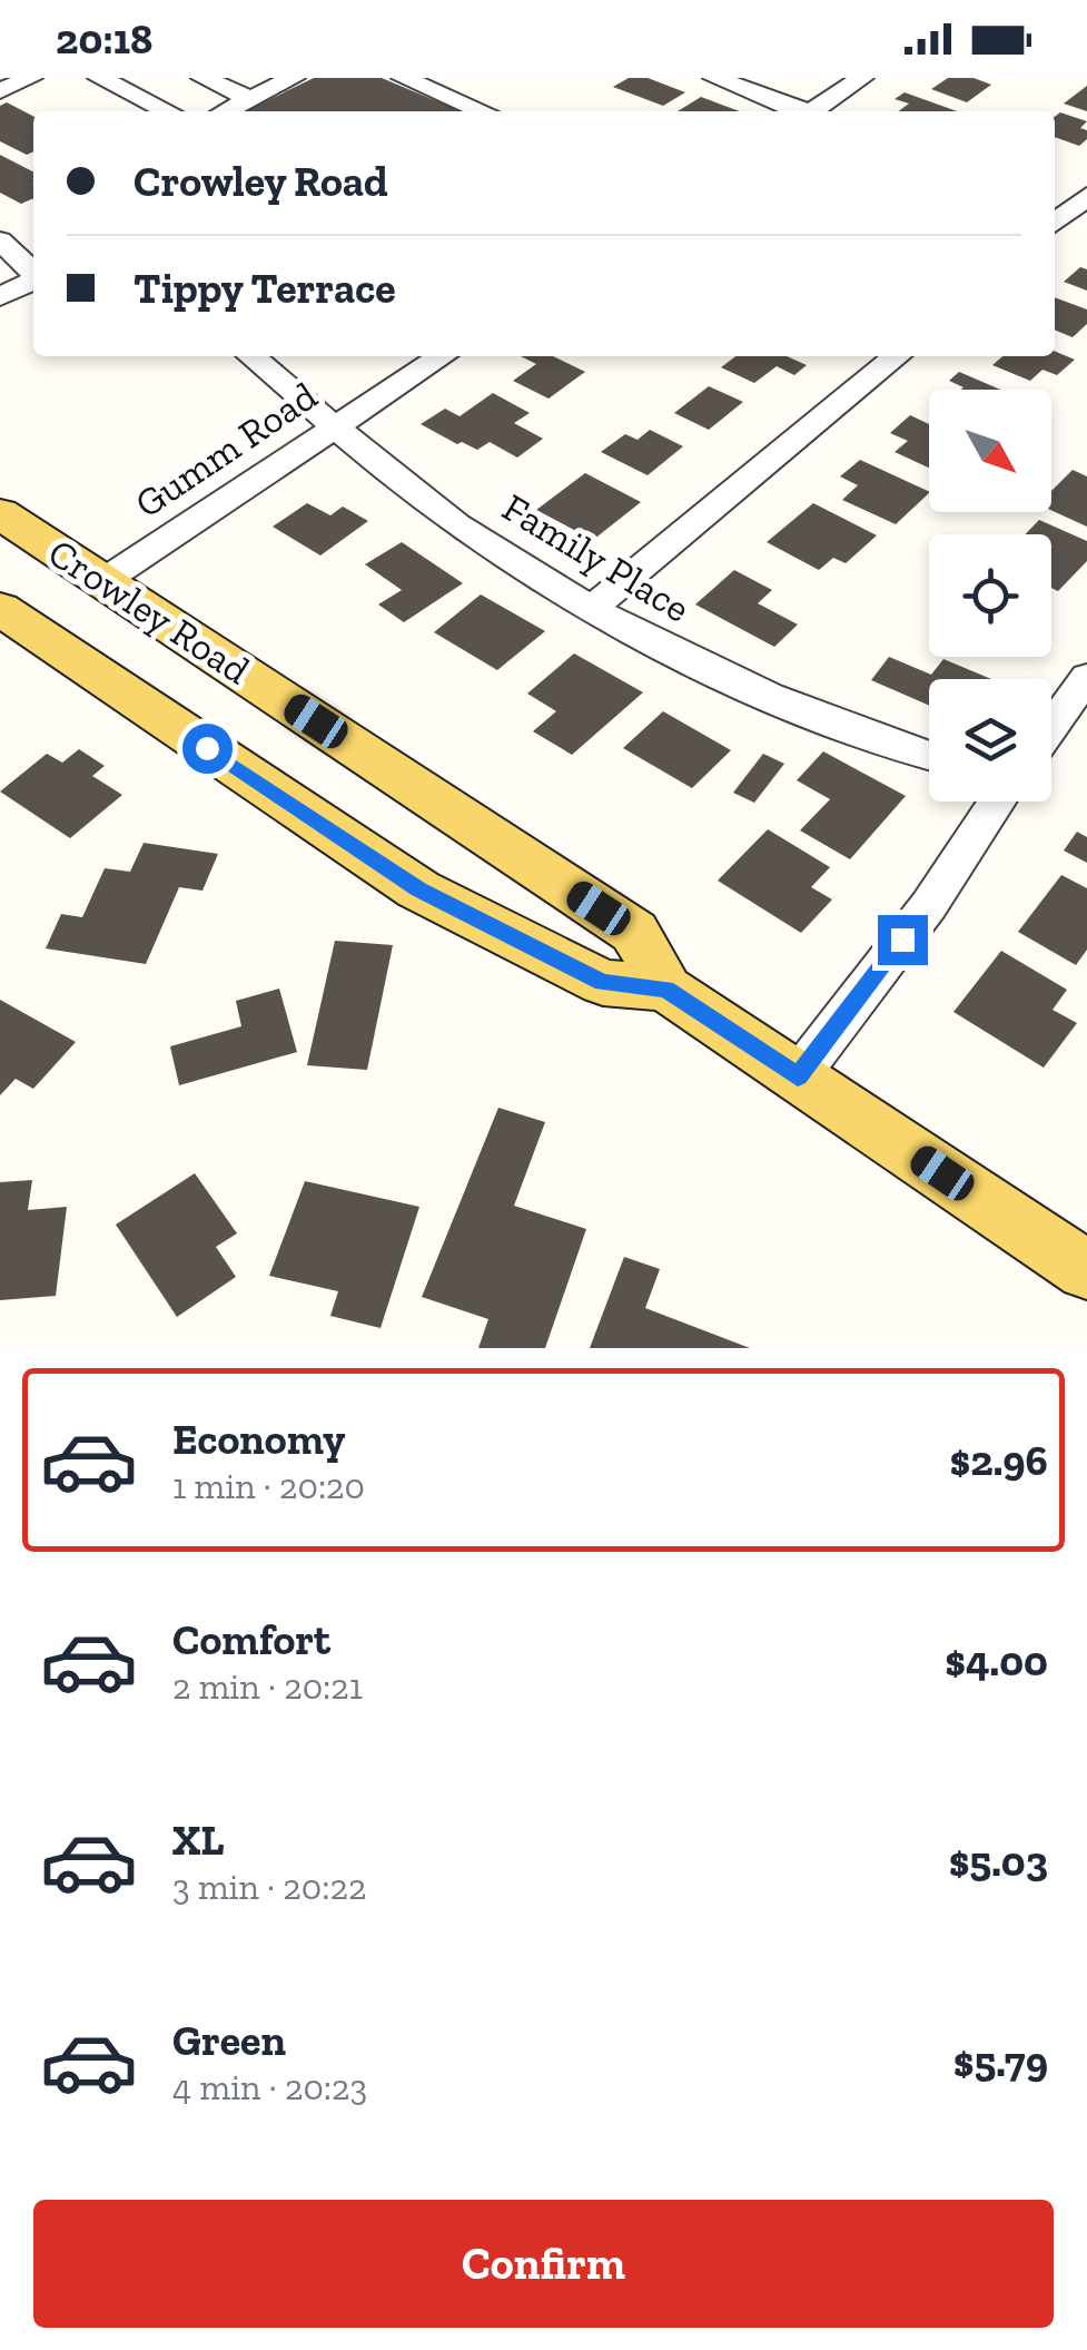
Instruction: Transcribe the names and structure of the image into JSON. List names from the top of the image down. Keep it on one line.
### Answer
{"streets":{"main road":["Crowley Road"],"street":["Gumm Road","Family Place"]},"crossings":[["Gumm Road","Family Place"],["Gumm Road","Crowley Road"]],"north":"bottom right","page":{"status":"20:18","banner":["Crowley Road","Tippy Terrace"],"list":[{"name":"Economy","note":"1 min · 20:20","value":"$2.96"},{"name":"Comfort","note":"2 min · 20:21","value":"$4.00"},{"name":"XL","note":"3 min · 20:22","value":"$5.03"},{"name":"Green","note":"4 min · 20:23","value":"$5.79"}],"buttons":"Confirm"}}
